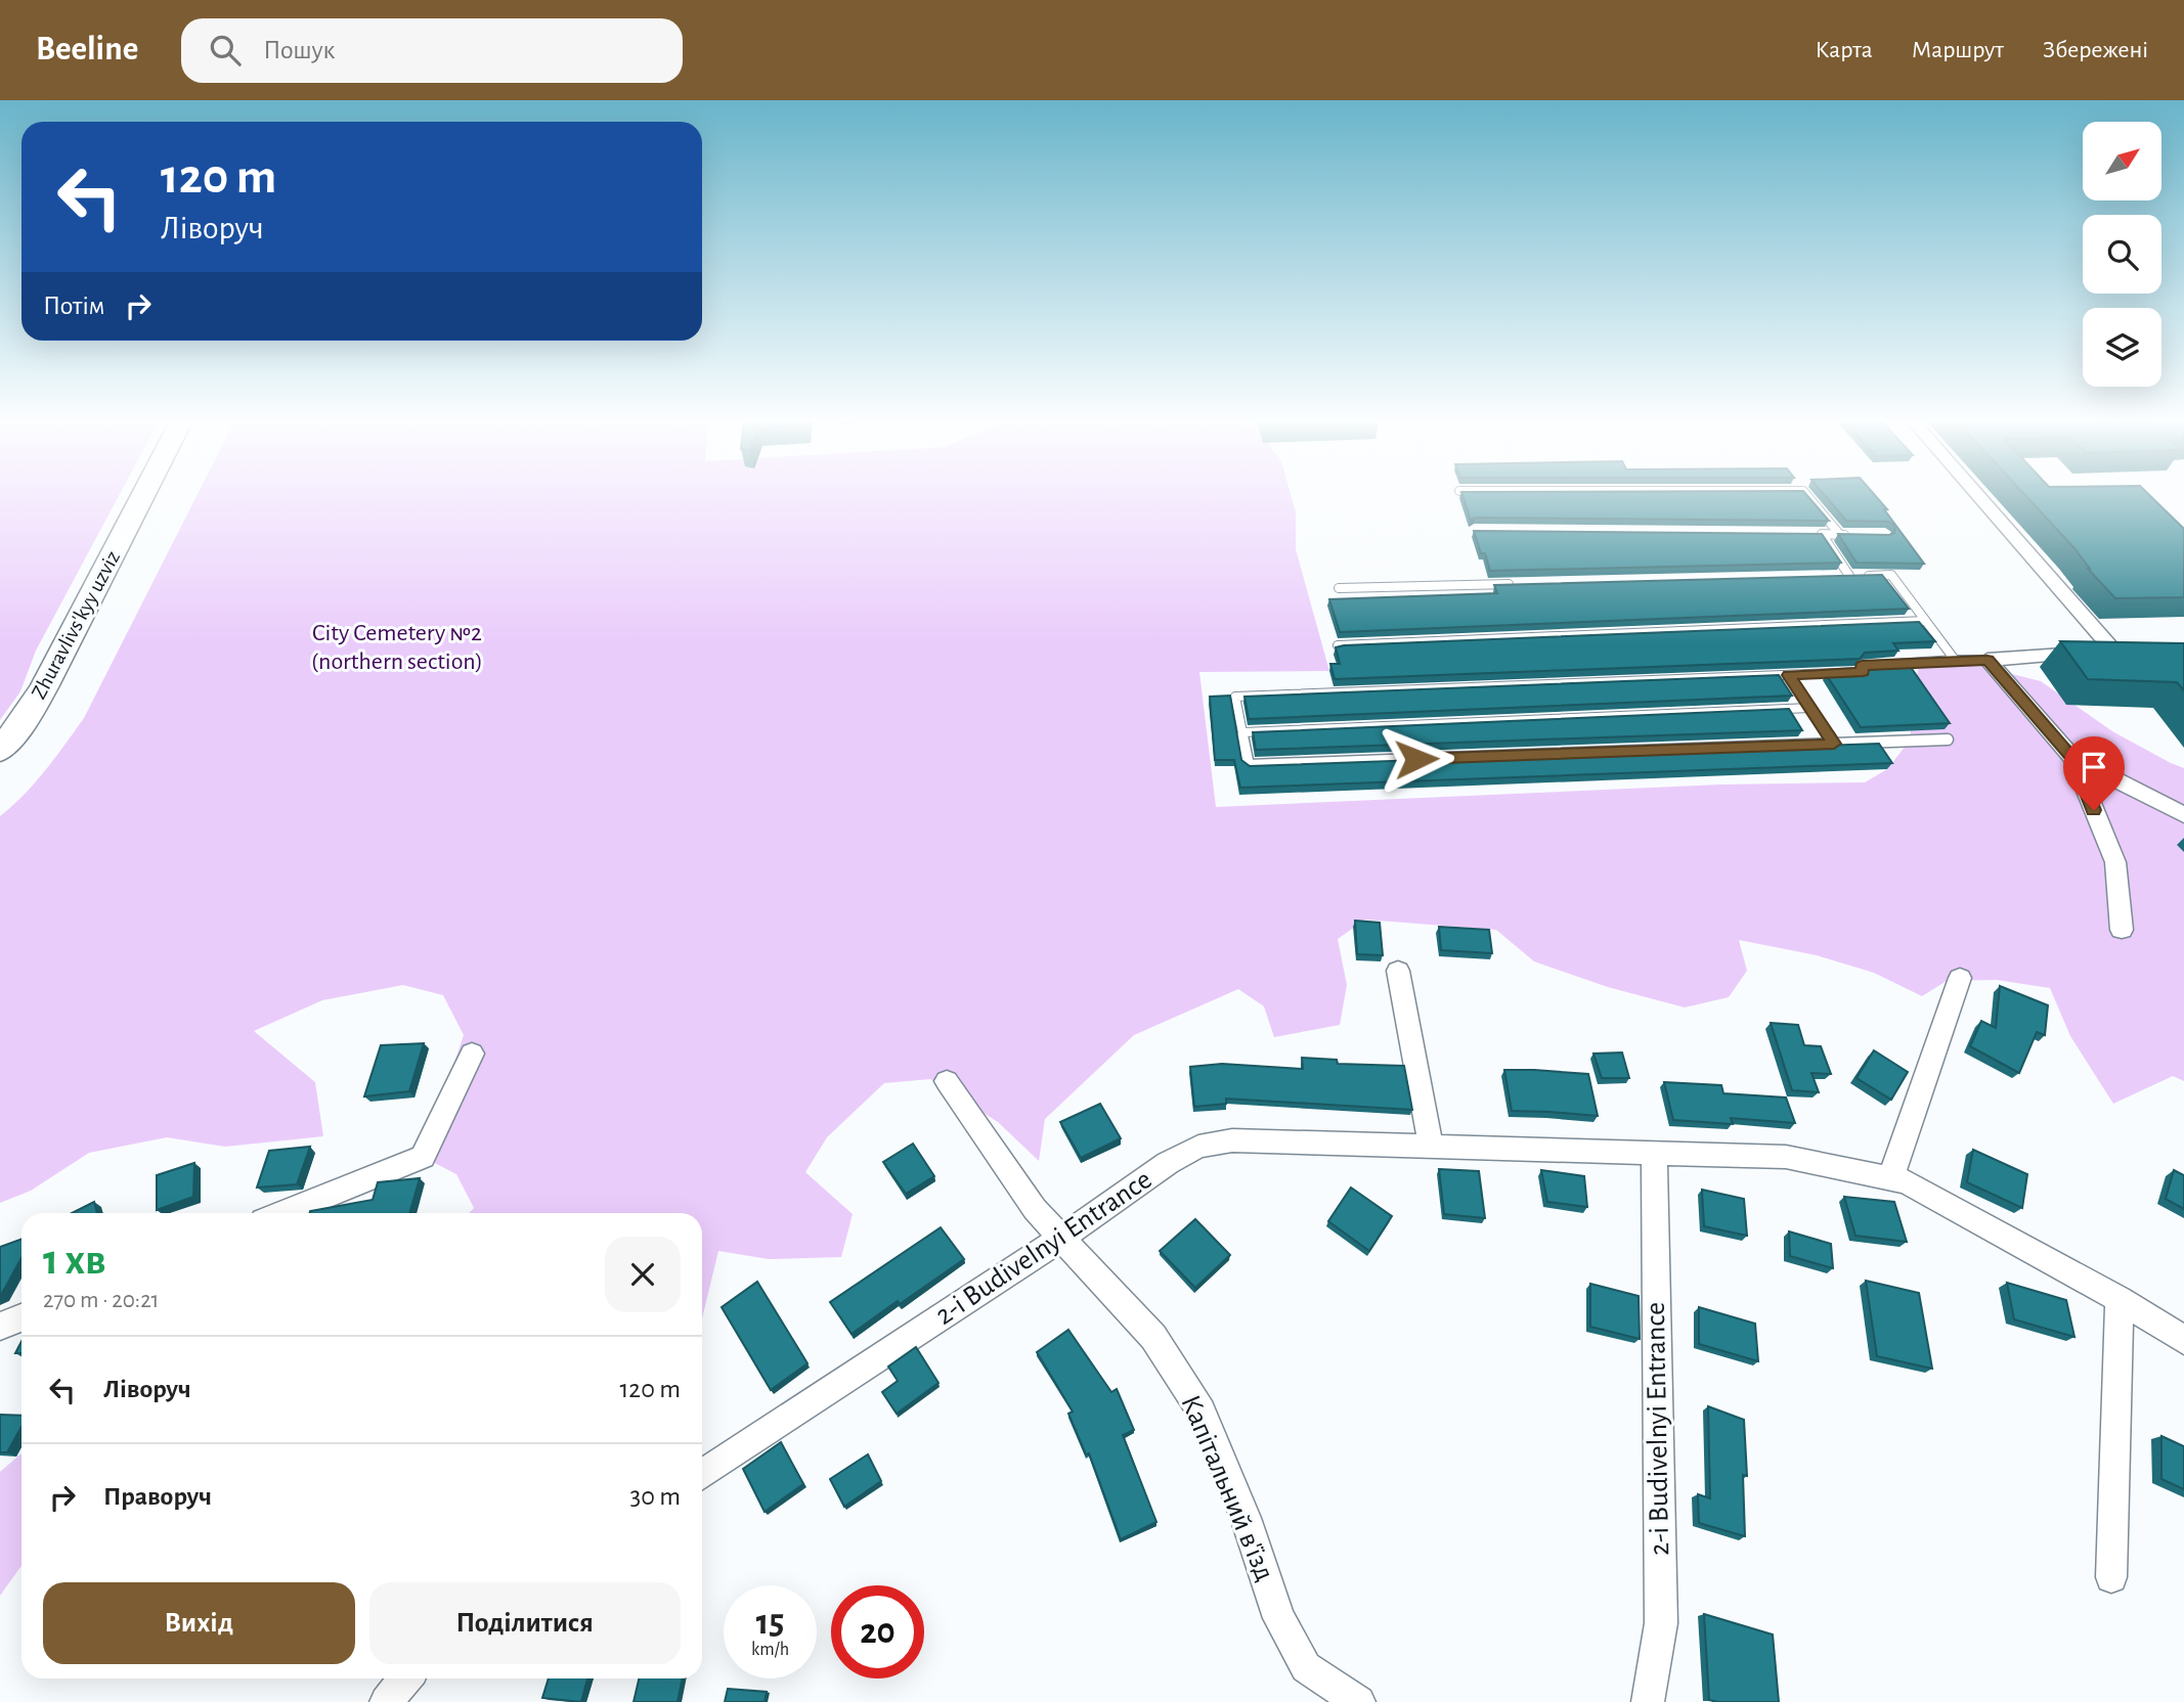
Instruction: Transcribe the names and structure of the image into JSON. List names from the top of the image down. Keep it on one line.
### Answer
{"streets":{"main road":["Zhuravlivs'kyy uzviz"],"street":["2-i Budivelnyi Entrance","Капітальний в'їзд"]},"crossings":[["2-i Budivelnyi Entrance","Капітальний в'їзд"]],"parks":["City Cemetery №2 (northern section)"],"north":"top right","page":{"header":"Beeline","search":"Пошук","nav":["Карта","Маршрут","Збережені"],"turn":["120 m","Ліворуч"],"then":"Потім","heading":["1 хв","270 m · 20:21"],"list":[{"name":"Ліворуч","value":"120 m"},{"name":"Праворуч","value":"30 m"}],"buttons":["Вихід","Поділитися"],"speed":"15 km/h","limit":"20"}}
